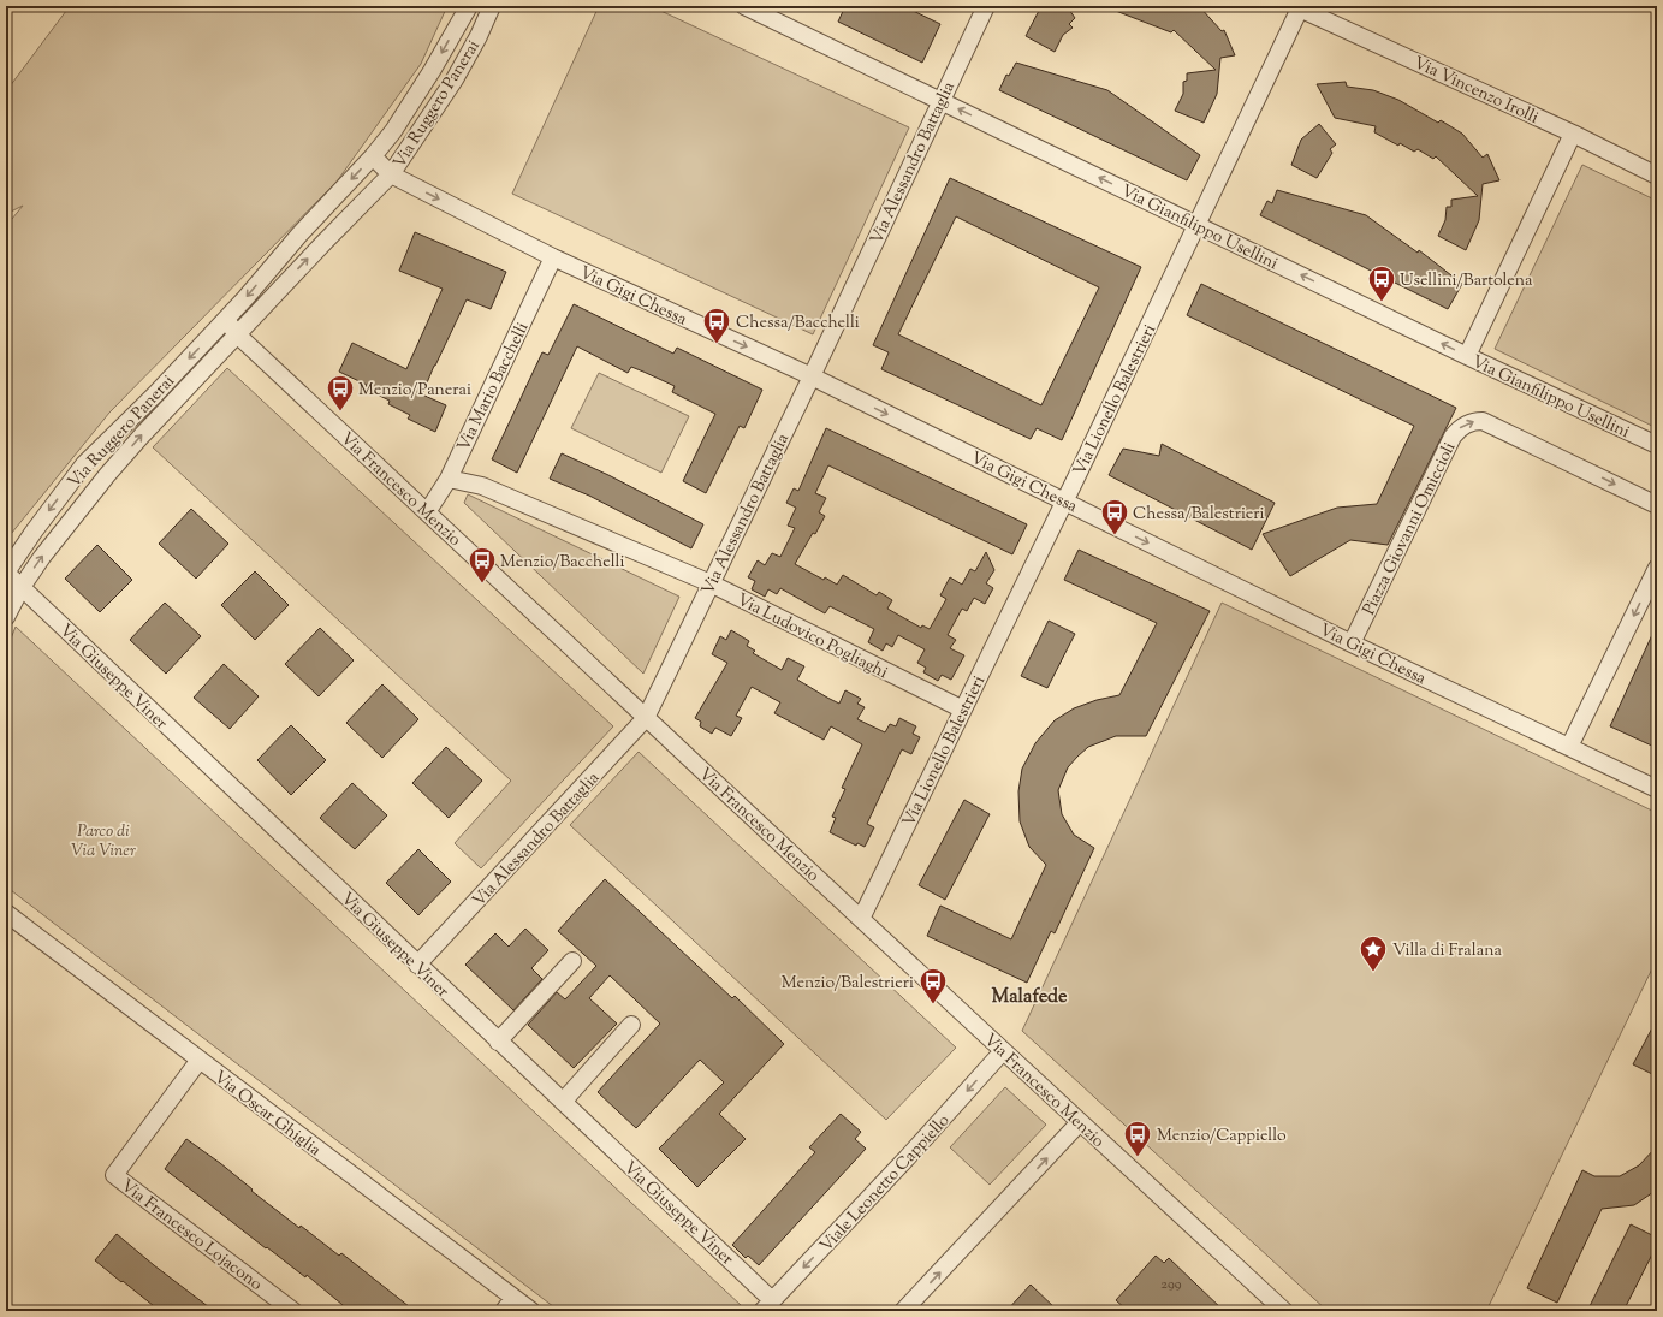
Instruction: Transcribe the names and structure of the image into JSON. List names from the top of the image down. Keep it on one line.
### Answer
{"streets":{"street":["Via Vincenzo Irolli","Via Ruggero Panerai","Via Alessandro Battaglia","Via Gianfilippo Usellini","Via Gigi Chessa","Via Mario Bacchelli","Via Lionello Balestrieri","Via Francesco Menzio","Piazza Giovanni Omiccioli","Via Ludovico Pogliaghi","Via Giuseppe Viner","Via Oscar Ghiglia","Viale Leonetto Cappiello","Via Francesco Lojacono"]},"crossings":[["Via Vincenzo Irolli","Via Lionello Balestrieri"],["Via Ruggero Panerai","Via Gigi Chessa"],["Via Ruggero Panerai","Via Francesco Menzio"],["Via Ruggero Panerai","Via Giuseppe Viner"],["Via Alessandro Battaglia","Via Gianfilippo Usellini"],["Via Alessandro Battaglia","Via Gigi Chessa"],["Via Alessandro Battaglia","Via Francesco Menzio"],["Via Alessandro Battaglia","Via Ludovico Pogliaghi"],["Via Alessandro Battaglia","Via Giuseppe Viner"],["Via Gianfilippo Usellini","Via Lionello Balestrieri"],["Via Gigi Chessa","Via Mario Bacchelli"],["Via Gigi Chessa","Via Lionello Balestrieri"],["Via Gigi Chessa","Piazza Giovanni Omiccioli"],["Via Mario Bacchelli","Via Francesco Menzio"],["Via Mario Bacchelli","Via Ludovico Pogliaghi"],["Via Lionello Balestrieri","Via Francesco Menzio"],["Via Lionello Balestrieri","Via Ludovico Pogliaghi"],["Via Francesco Menzio","Viale Leonetto Cappiello"],["Via Giuseppe Viner","Viale Leonetto Cappiello"],["Via Oscar Ghiglia","Via Francesco Lojacono"]],"one_way":["Via Gianfilippo Usellini","Via Gigi Chessa"],"districts":["Malafede"],"parks":["Parco di Via Viner"],"places":{"bus stop":["Usellini/Bartolena","Chessa/Bacchelli","Menzio/Panerai","Chessa/Balestrieri","Menzio/Bacchelli","Menzio/Balestrieri","Menzio/Cappiello"],"place":["Villa di Fralana"]},"house_numbers":["299"]}
